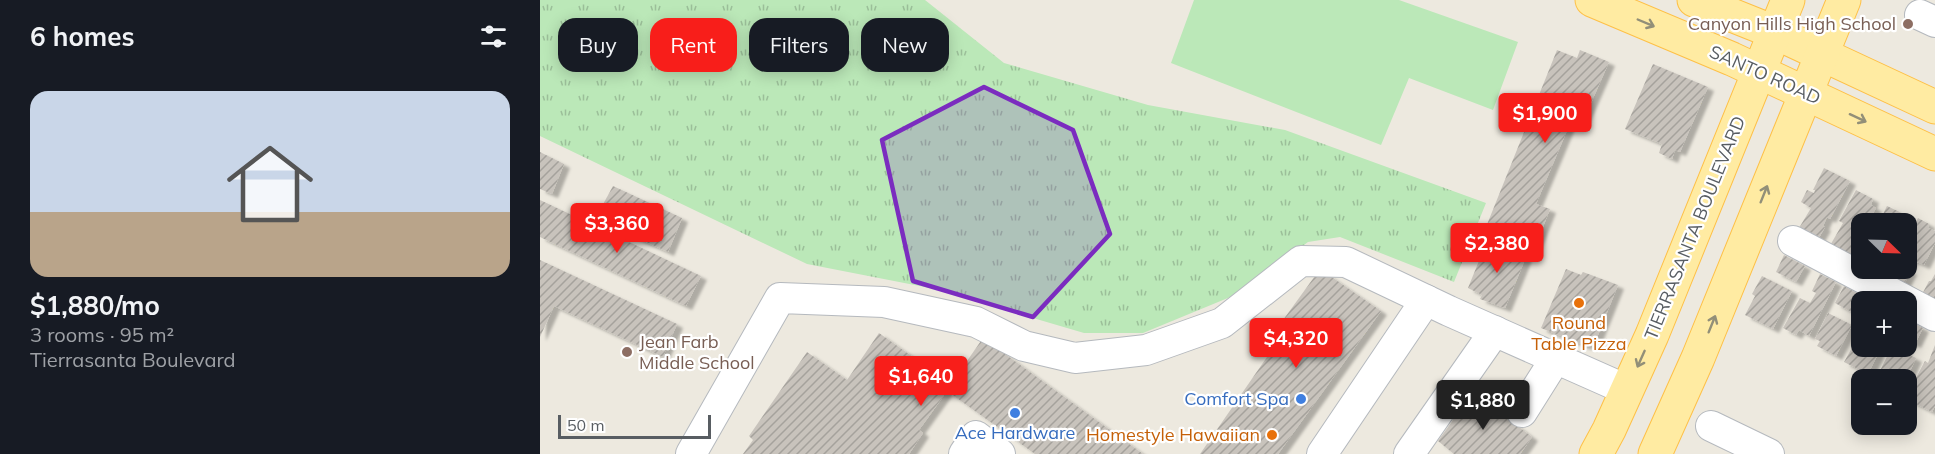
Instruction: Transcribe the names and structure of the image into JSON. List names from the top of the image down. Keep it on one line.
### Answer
{"streets":{"main road":["SANTO ROAD","TIERRASANTA BOULEVARD"]},"crossings":[["SANTO ROAD","TIERRASANTA BOULEVARD"]],"places":["Canyon Hills High School","Round Table Pizza","Jean Farb Middle School","Comfort Spa","Ace Hardware","Homestyle Hawaiian"],"scale_bar":"50 m","north":"bottom right","page":{"heading":"6 homes","chip":["Buy","Rent","Filters","New"],"list":[{"name":"$1,880/mo","note":"3 rooms · 95 m² · Tierrasanta Boulevard"}],"price":["$1,900","$3,360","$2,380","$4,320","$1,640","$1,880"],"map_buttons":["+","−"],"scale":"50 m"}}
